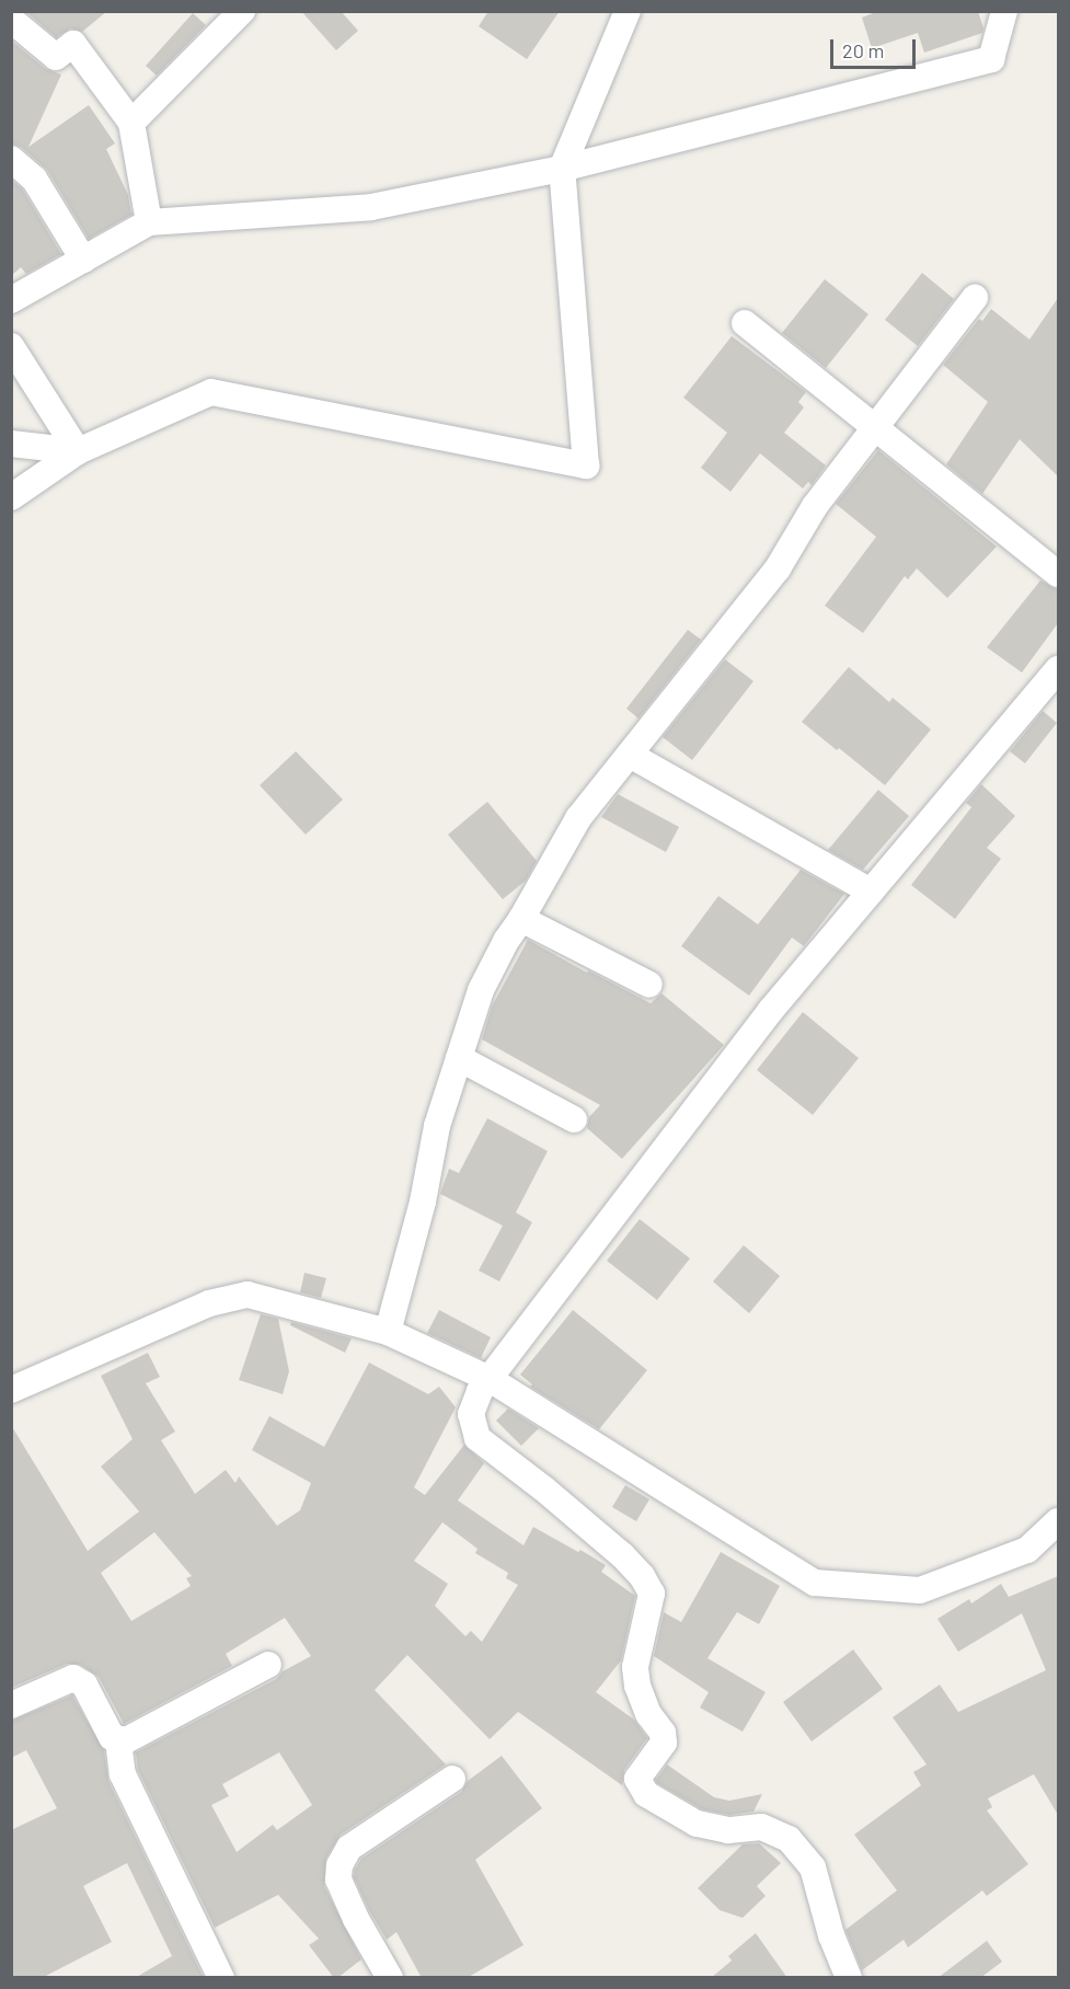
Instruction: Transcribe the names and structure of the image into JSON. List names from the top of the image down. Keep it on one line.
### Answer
{"scale_bar":"20 m"}
